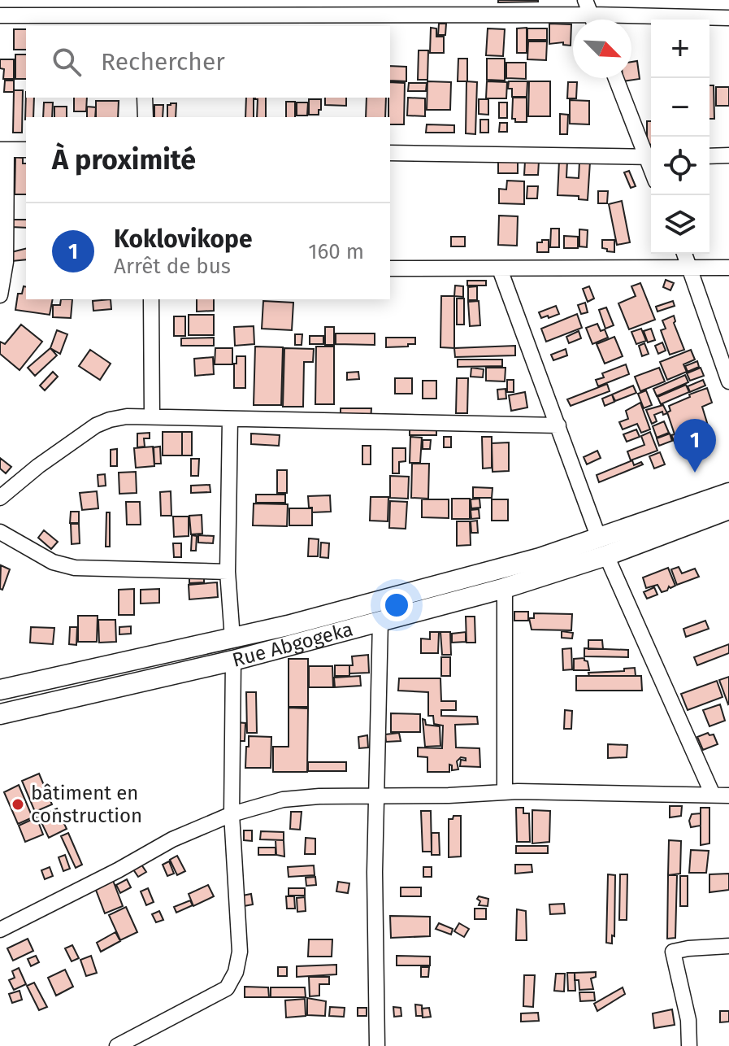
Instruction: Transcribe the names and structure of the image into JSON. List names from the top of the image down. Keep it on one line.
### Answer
{"streets":{"main road":["Rue Abgogeka"]},"places":["bâtiment en construction"],"north":"bottom right","page":{"map_buttons":["+","−"],"search":"Rechercher","heading":"À proximité","list":[{"mark":"1","name":"Koklovikope","note":"Arrêt de bus","value":"160 m"}],"pins":"1"}}
